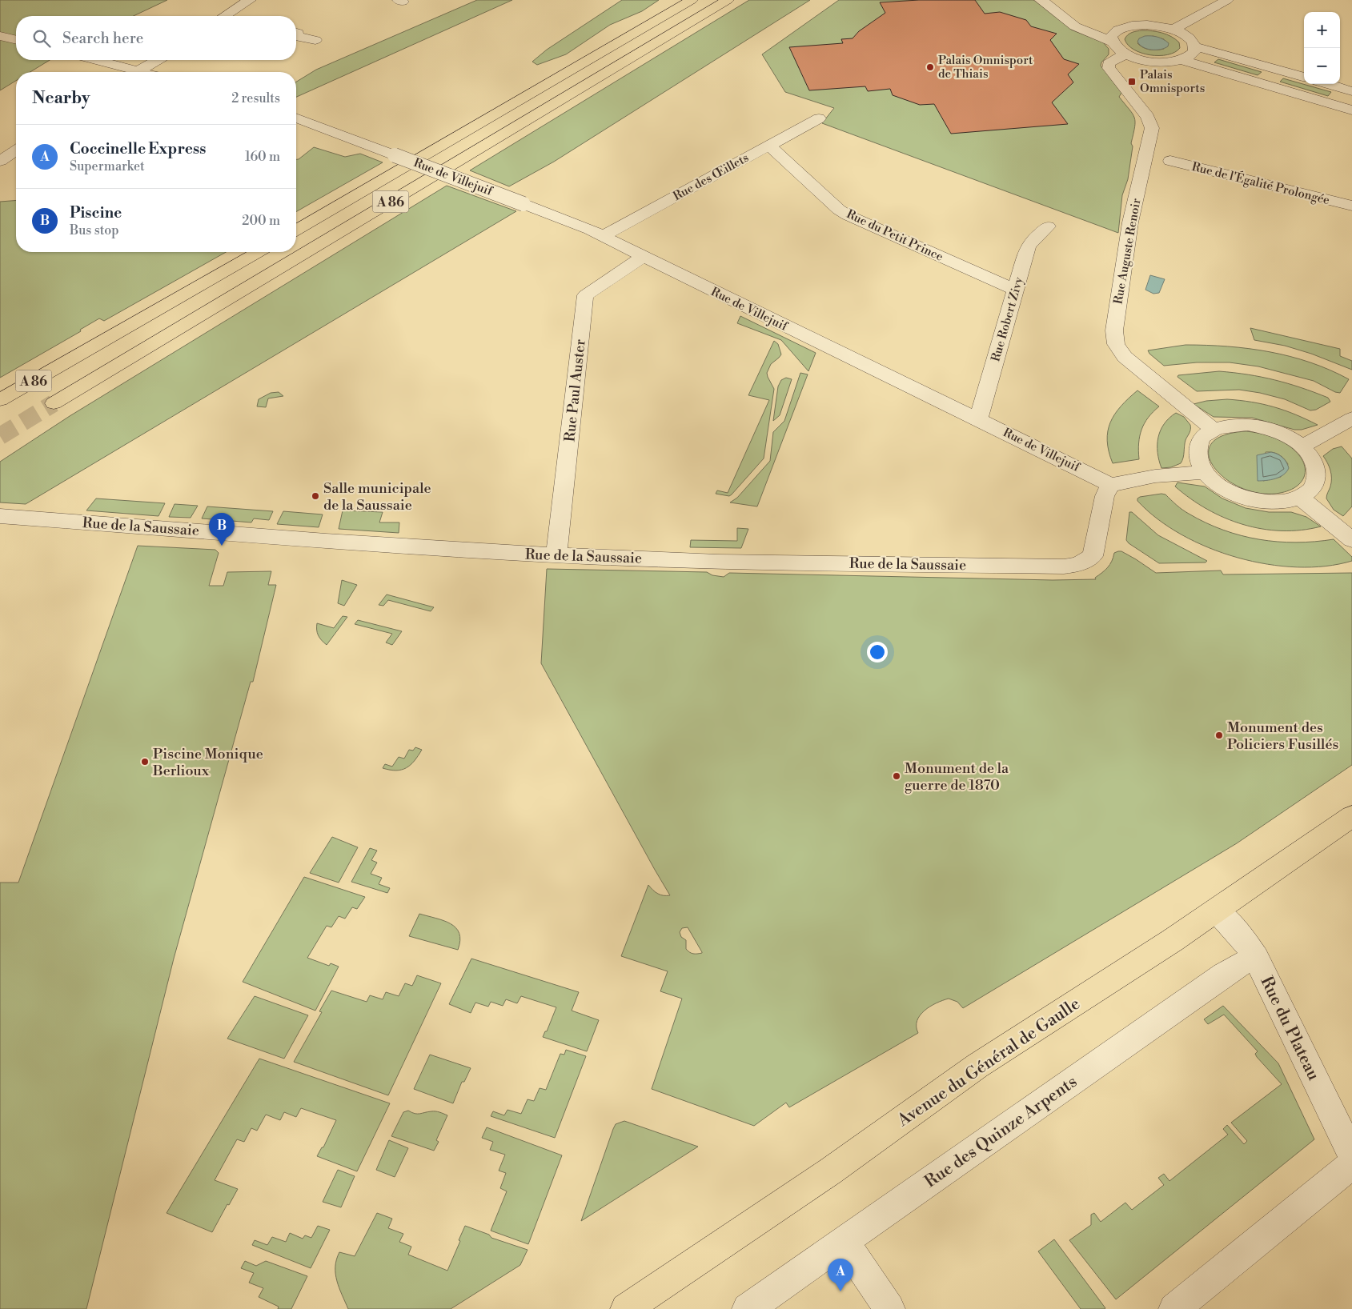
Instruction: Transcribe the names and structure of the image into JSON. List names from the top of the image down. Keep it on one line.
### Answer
{"streets":{"main road":["A 86","Avenue du Général de Gaulle"],"street":["Rue de Villejuif","Rue des Œillets","Rue de l'Égalité Prolongée","Rue du Petit Prince","Rue Auguste Renoir","Rue Robert Zivy","Rue Paul Auster","Rue de la Saussaie","Rue du Plateau","Rue des Quinze Arpents"]},"crossings":[["Rue de Villejuif","Rue des Œillets"],["Rue de Villejuif","Rue Robert Zivy"],["Rue de Villejuif","Rue Paul Auster"],["Rue de Villejuif","Rue de la Saussaie"],["Rue des Œillets","Rue du Petit Prince"],["Rue du Petit Prince","Rue Robert Zivy"],["Rue Paul Auster","Rue de la Saussaie"],["Rue du Plateau","Avenue du Général de Gaulle"],["Rue du Plateau","Rue des Quinze Arpents"]],"places":{"other":["Palais Omnisport de Thiais","Salle municipale de la Saussaie","Monument des Policiers Fusillés","Piscine Monique Berlioux","Monument de la guerre de 1870"],"transit":["Palais Omnisports"]},"page":{"map_buttons":["+","−"],"search":"Search here","heading":["Nearby","2 results"],"list":[{"mark":"A","name":"Coccinelle Express","note":"Supermarket","value":"160 m"},{"mark":"B","name":"Piscine","note":"Bus stop","value":"200 m"}],"pins":["B","A"]}}
